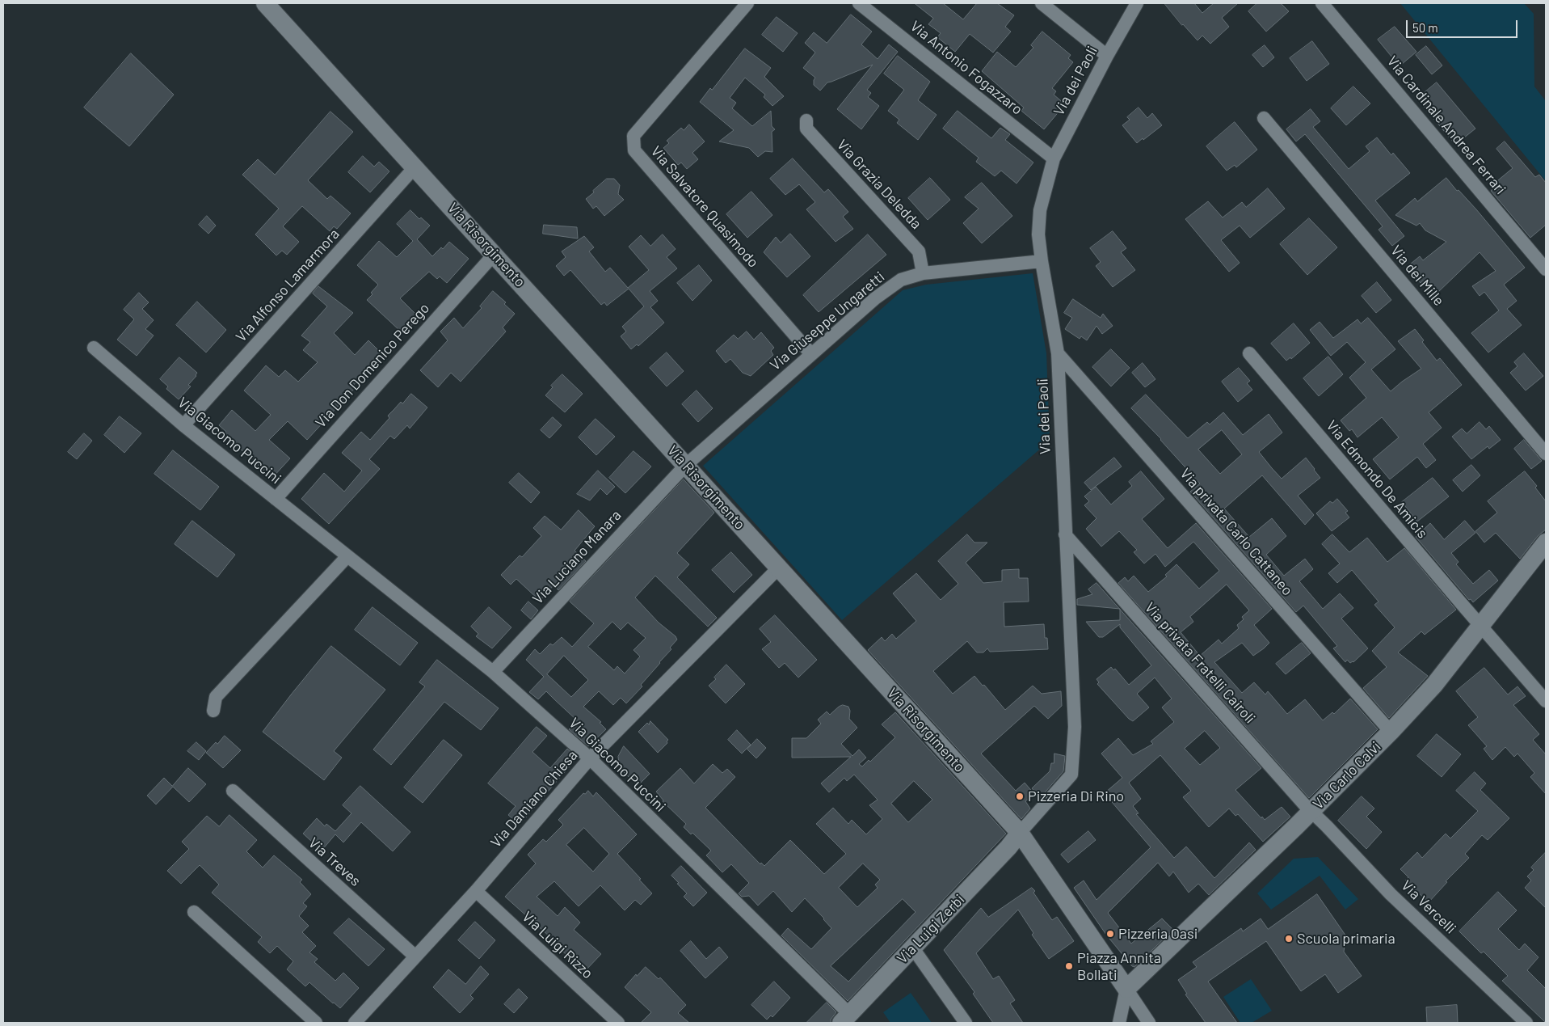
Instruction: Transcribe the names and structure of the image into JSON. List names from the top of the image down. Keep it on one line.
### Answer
{"streets":{"street":["Via Antonio Fogazzaro","Via dei Paoli","Via Cardinale Andrea Ferrari","Via Grazia Deledda","Via Salvatore Quasimodo","Via Risorgimento","Via dei Mille","Via Alfonso Lamarmora","Via Giuseppe Ungaretti","Via Don Domenico Perego","Via Giacomo Puccini","Via Edmondo De Amicis","Via privata Carlo Cattaneo","Via Luciano Manara","Via privata Fratelli Cairoli","Via Carlo Calvi","Via Damiano Chiesa","Via Treves","Via Vercelli","Via Luigi Zerbi","Via Luigi Rizzo"]},"crossings":[["Via Antonio Fogazzaro","Via dei Paoli"],["Via dei Paoli","Via Risorgimento"],["Via dei Paoli","Via Giuseppe Ungaretti"],["Via dei Paoli","Via privata Carlo Cattaneo"],["Via dei Paoli","Via privata Fratelli Cairoli"],["Via dei Paoli","Via Luigi Zerbi"],["Via Grazia Deledda","Via Giuseppe Ungaretti"],["Via Salvatore Quasimodo","Via Giuseppe Ungaretti"],["Via Risorgimento","Via Alfonso Lamarmora"],["Via Risorgimento","Via Giuseppe Ungaretti"],["Via Risorgimento","Via Don Domenico Perego"],["Via Risorgimento","Via Luciano Manara"],["Via Risorgimento","Via Carlo Calvi"],["Via Risorgimento","Via Damiano Chiesa"],["Via Risorgimento","Via Luigi Zerbi"],["Via Alfonso Lamarmora","Via Giacomo Puccini"],["Via Giuseppe Ungaretti","Via Luciano Manara"],["Via Don Domenico Perego","Via Giacomo Puccini"],["Via Giacomo Puccini","Via Luciano Manara"],["Via Giacomo Puccini","Via Damiano Chiesa"],["Via Giacomo Puccini","Via Luigi Zerbi"],["Via Edmondo De Amicis","Via Carlo Calvi"],["Via privata Carlo Cattaneo","Via Carlo Calvi"],["Via privata Fratelli Cairoli","Via Carlo Calvi"],["Via privata Fratelli Cairoli","Via Vercelli"],["Via Carlo Calvi","Via Vercelli"],["Via Damiano Chiesa","Via Treves"],["Via Damiano Chiesa","Via Luigi Rizzo"]],"places":["Pizzeria Di Rino","Pizzeria Oasi","Scuola primaria","Piazza Annita Bollati"],"scale_bar":"50 m"}
